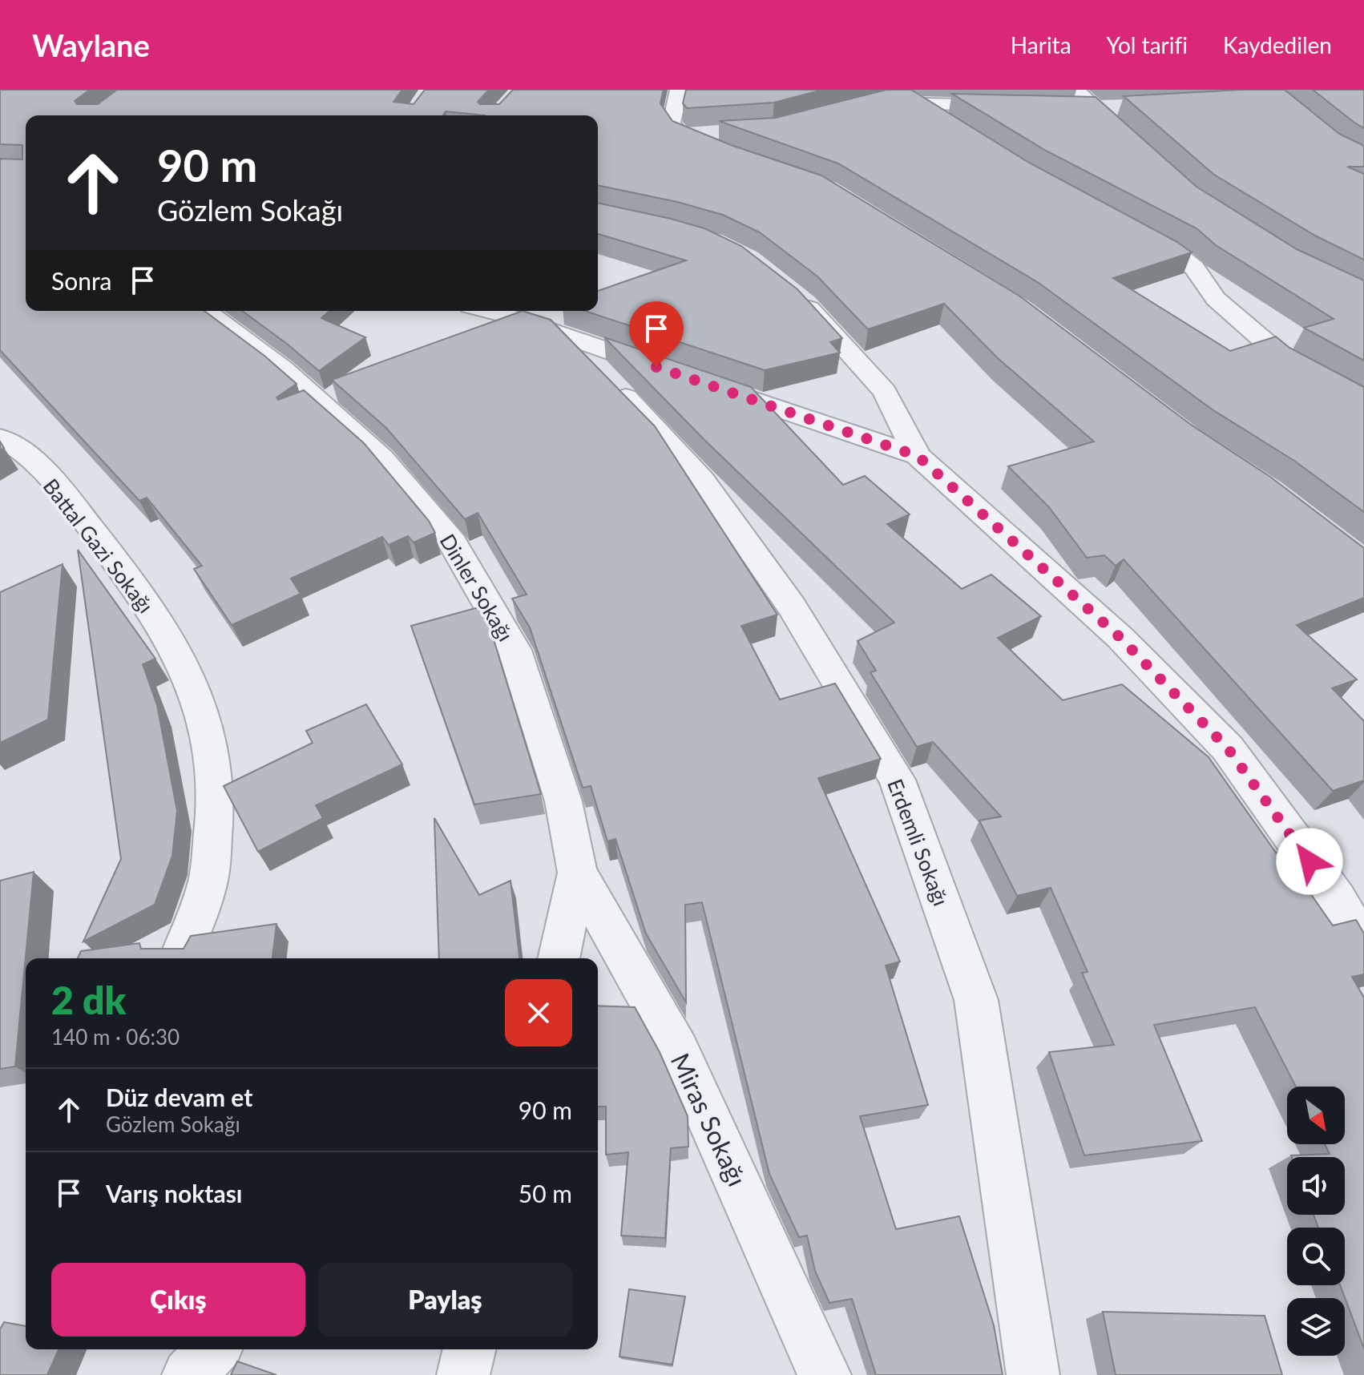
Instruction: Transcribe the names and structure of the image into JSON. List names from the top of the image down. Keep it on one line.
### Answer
{"streets":{"street":["Battal Gazi Sokağı","Dinler Sokağı","Erdemli Sokağı","Miras Sokağı"]},"crossings":[["Dinler Sokağı","Miras Sokağı"]],"north":"bottom right","page":{"header":"Waylane","nav":["Harita","Yol tarifi","Kaydedilen"],"turn":["90 m","Gözlem Sokağı"],"then":"Sonra","heading":["2 dk","140 m · 06:30"],"list":[{"name":"Düz devam et","note":"Gözlem Sokağı","value":"90 m"},{"name":"Varış noktası","value":"50 m"}],"buttons":["Çıkış","Paylaş"]}}
